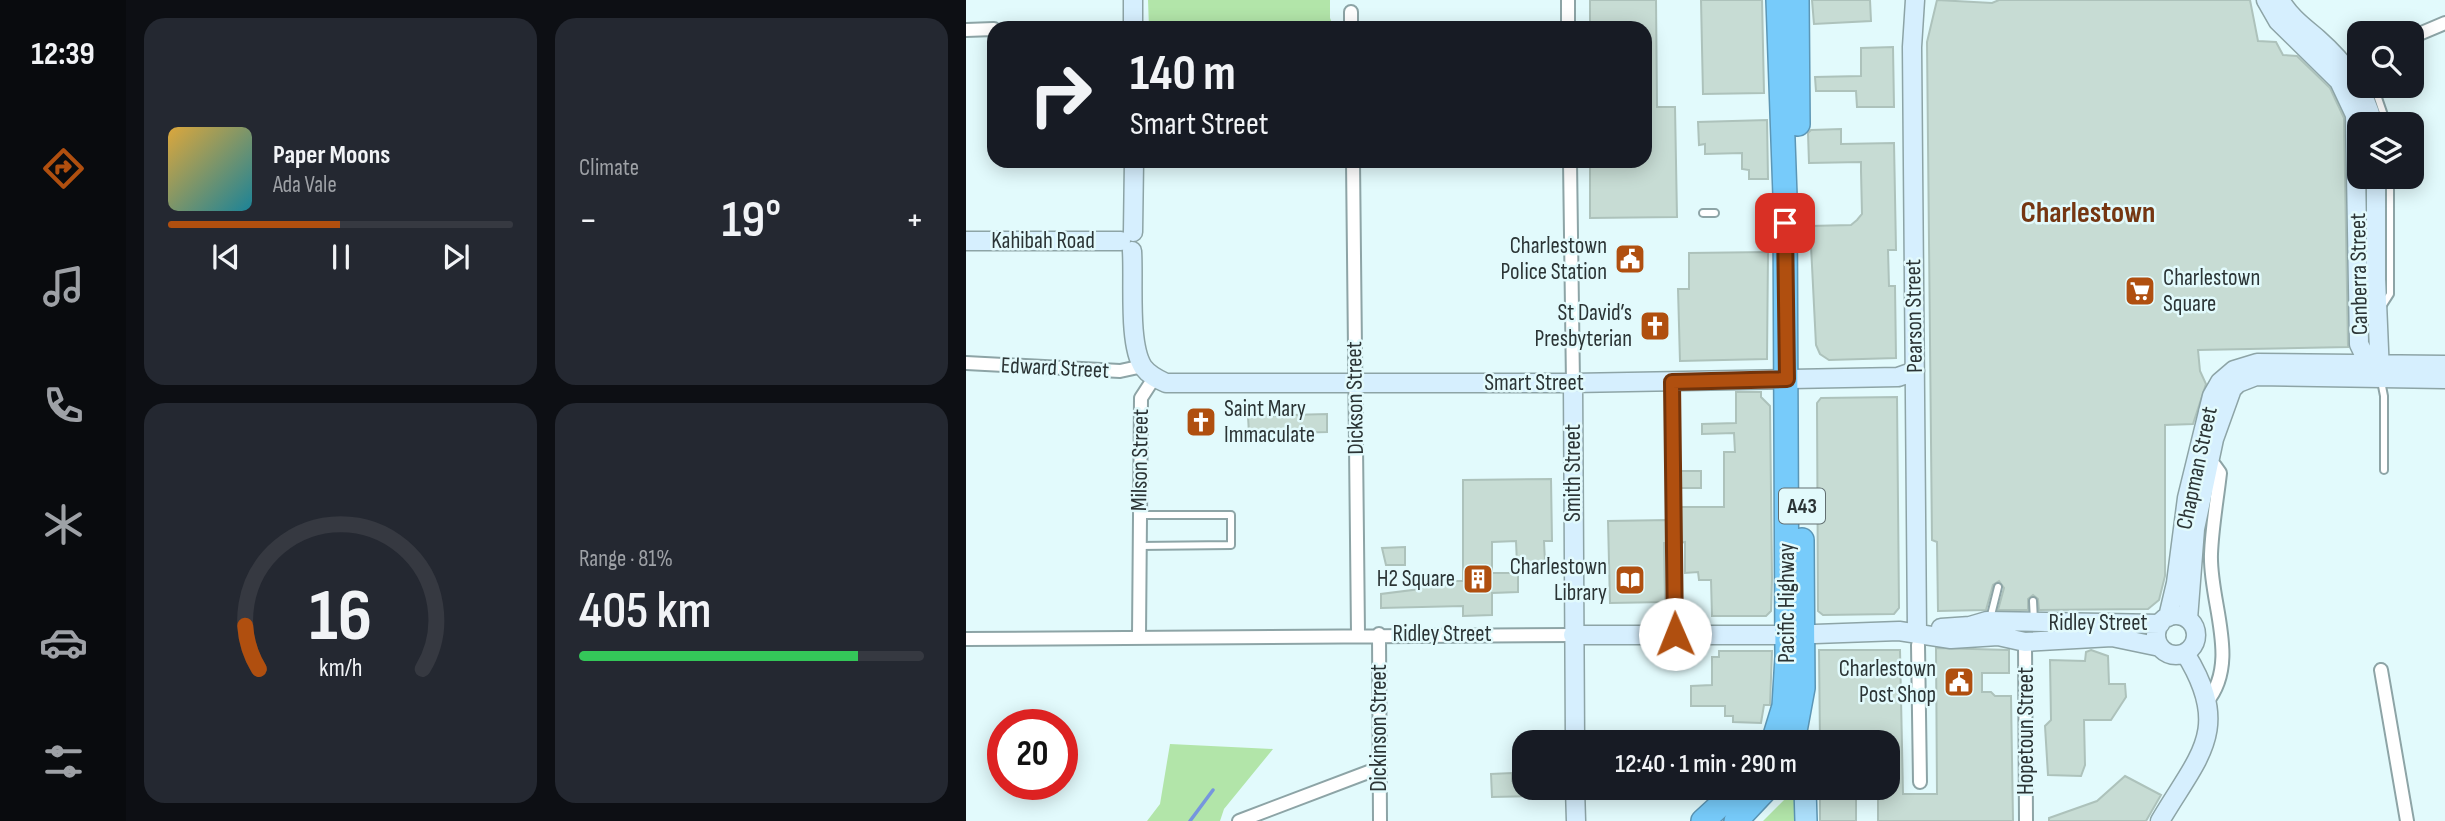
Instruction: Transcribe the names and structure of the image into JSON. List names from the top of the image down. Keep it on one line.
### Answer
{"streets":{"highway":["A43","Pacific Highway"],"street":["Kahibah Road","Canberra Street","Pearson Street","Edward Street","Smart Street","Dickson Street","Milson Street","Chapman Street","Smith Street","Ridley Street","Dickinson Street","Hopetoun Street"]},"crossings":[["Canberra Street","Chapman Street"],["Pearson Street","Smart Street"],["Pearson Street","Ridley Street"],["Edward Street","Smart Street"],["Edward Street","Milson Street"],["Smart Street","Dickson Street"],["Smart Street","Milson Street"],["Smart Street","Smith Street"],["Smart Street","Pacific Highway"],["Dickson Street","Ridley Street"],["Milson Street","Ridley Street"],["Chapman Street","Ridley Street"],["Smith Street","Ridley Street"],["Pacific Highway","Ridley Street"],["Ridley Street","Dickinson Street"],["Ridley Street","Hopetoun Street"]],"districts":["Charlestown"],"places":{"public building":["Charlestown Police Station","Charlestown Post Shop"],"supermarket":["Charlestown Square"],"church":["St David’s Presbyterian","Saint Mary Immaculate"],"building":["H2 Square"],"library":["Charlestown Library"]},"page":{"tabs":"12:39","tile":["Climate",["Range · 81%","405 km"]],"turn":["140 m","Smart Street"],"song":["Paper Moons","Ada Vale"],"heat":["−","19°","+"],"limit":"20","trip":"12:40 · 1 min · 290 m","gauge":["16","km/h"]}}
